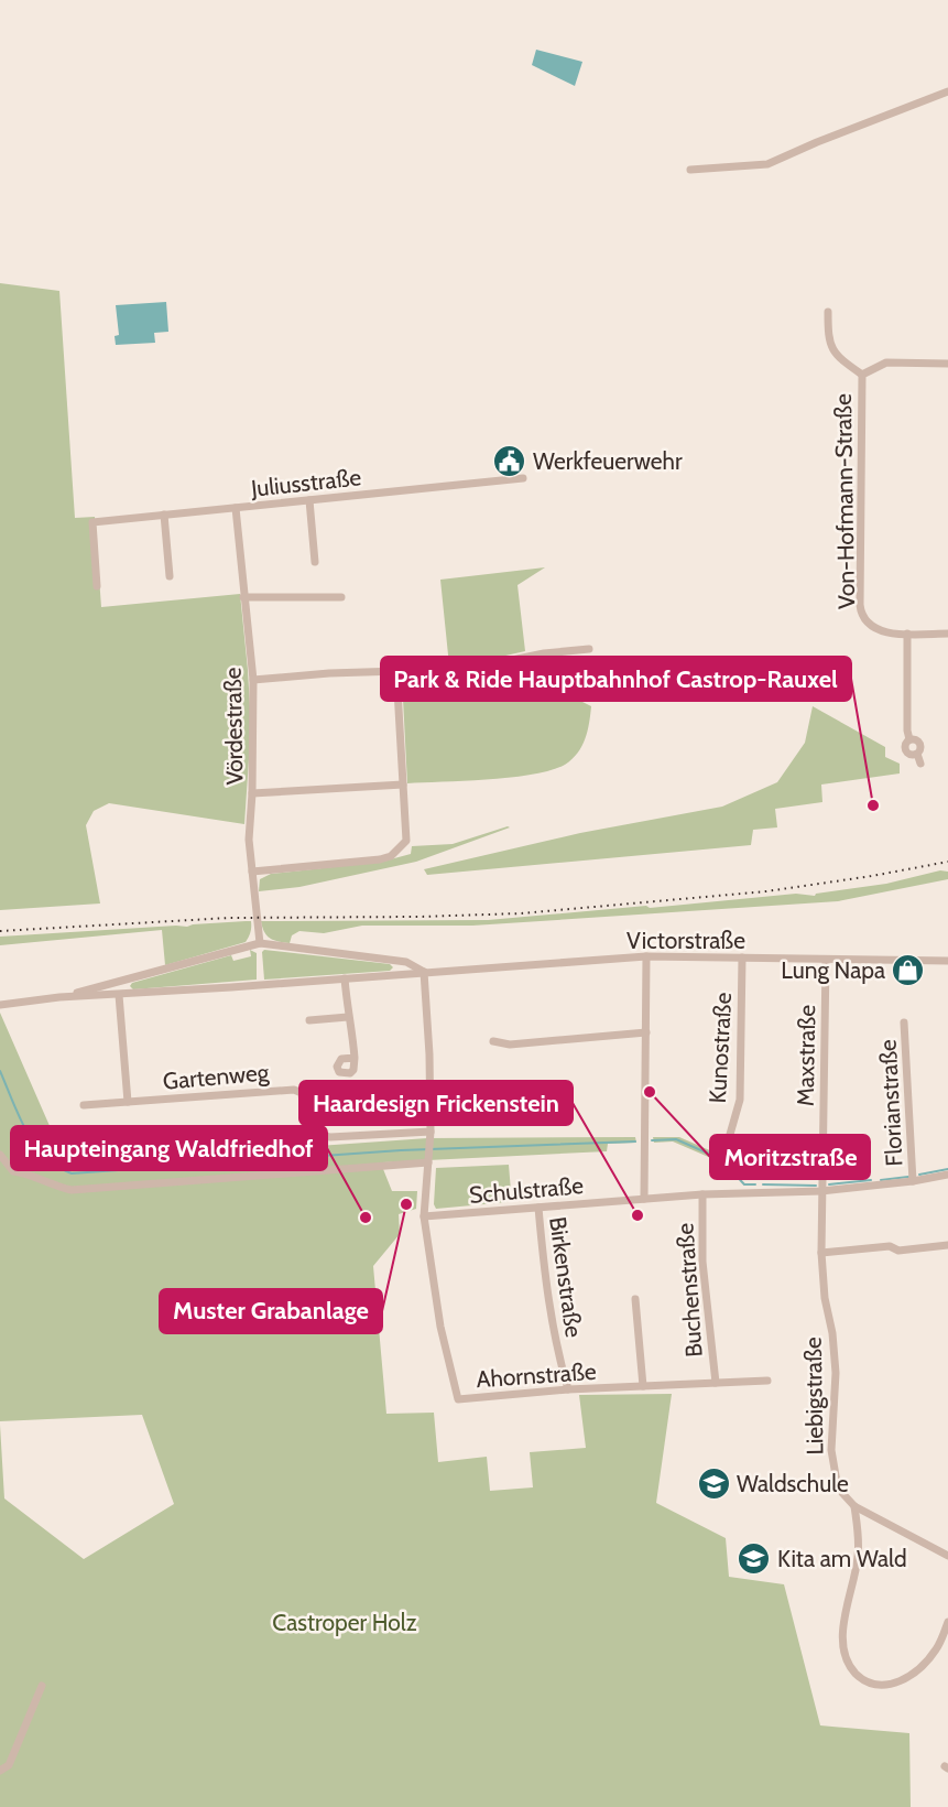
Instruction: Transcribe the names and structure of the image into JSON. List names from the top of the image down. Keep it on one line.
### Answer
{"streets":{"street":["Juliusstraße","Von-Hofmann-Straße","Vördestraße","Victorstraße","Kunostraße","Maxstraße","Gartenweg","Florianstraße","Schulstraße","Birkenstraße","Buchenstraße","Ahornstraße","Liebigstraße"]},"crossings":[["Juliusstraße","Vördestraße"],["Vördestraße","Victorstraße"],["Victorstraße","Kunostraße"],["Victorstraße","Maxstraße"],["Maxstraße","Schulstraße"],["Maxstraße","Liebigstraße"],["Florianstraße","Schulstraße"],["Schulstraße","Birkenstraße"],["Schulstraße","Buchenstraße"],["Schulstraße","Ahornstraße"],["Schulstraße","Liebigstraße"],["Birkenstraße","Ahornstraße"],["Buchenstraße","Ahornstraße"]],"parks":["Castroper Holz"],"places":{"public building":["Werkfeuerwehr"],"other":["Park & Ride Hauptbahnhof Castrop-Rauxel","Moritzstraße","Muster Grabanlage","Haardesign Frickenstein","Haupteingang Waldfriedhof"],"shop":["Lung Napa"],"school or university":["Waldschule","Kita am Wald"]}}
